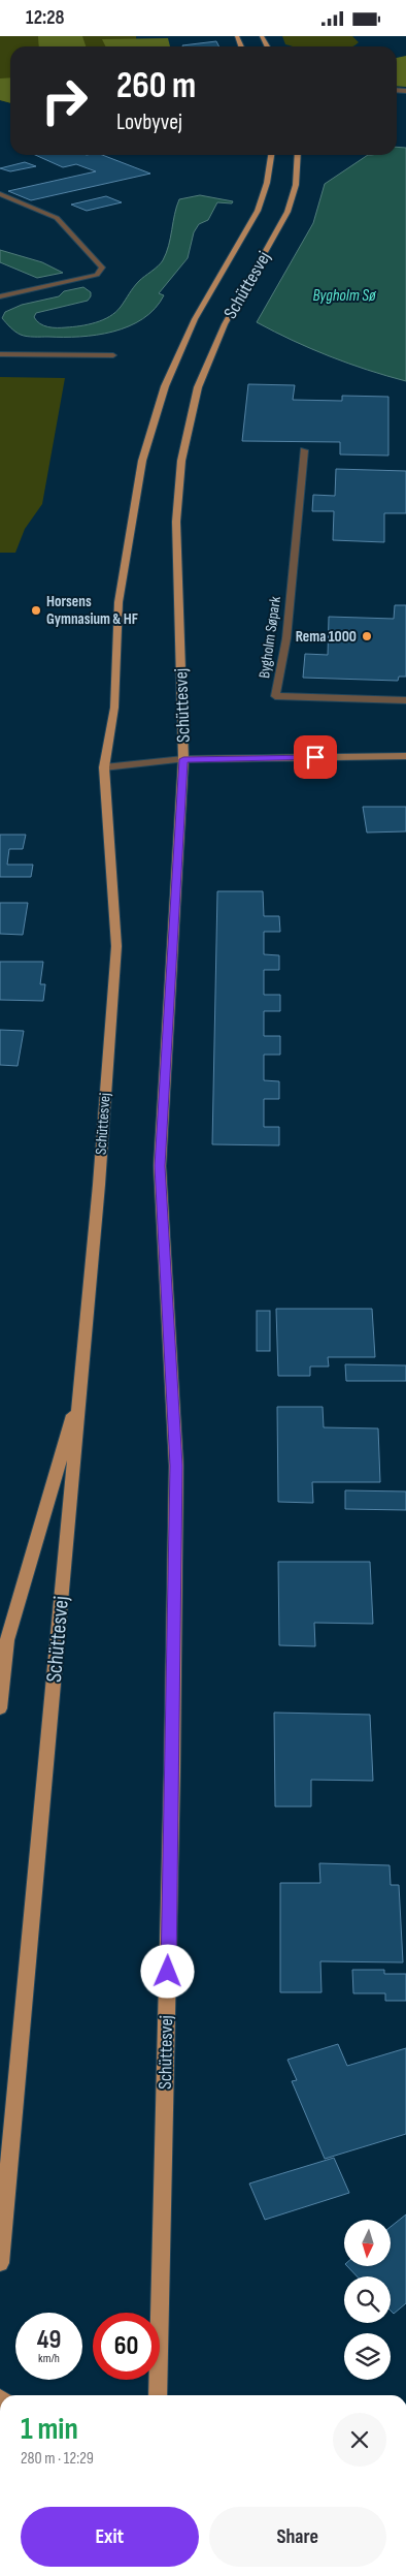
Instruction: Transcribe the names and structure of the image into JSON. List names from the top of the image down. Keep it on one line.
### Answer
{"streets":{"main road":["Schüttesvej"],"street":["Bygholm Søpark"]},"water":["Bygholm Sø"],"places":["Horsens Gymnasium & HF","Rema 1000"],"north":"bottom","page":{"status":"12:28","turn":["260 m","Lovbyvej"],"speed":"49 km/h","limit":"60","heading":["1 min","280 m · 12:29"],"buttons":["Exit","Share"]}}
